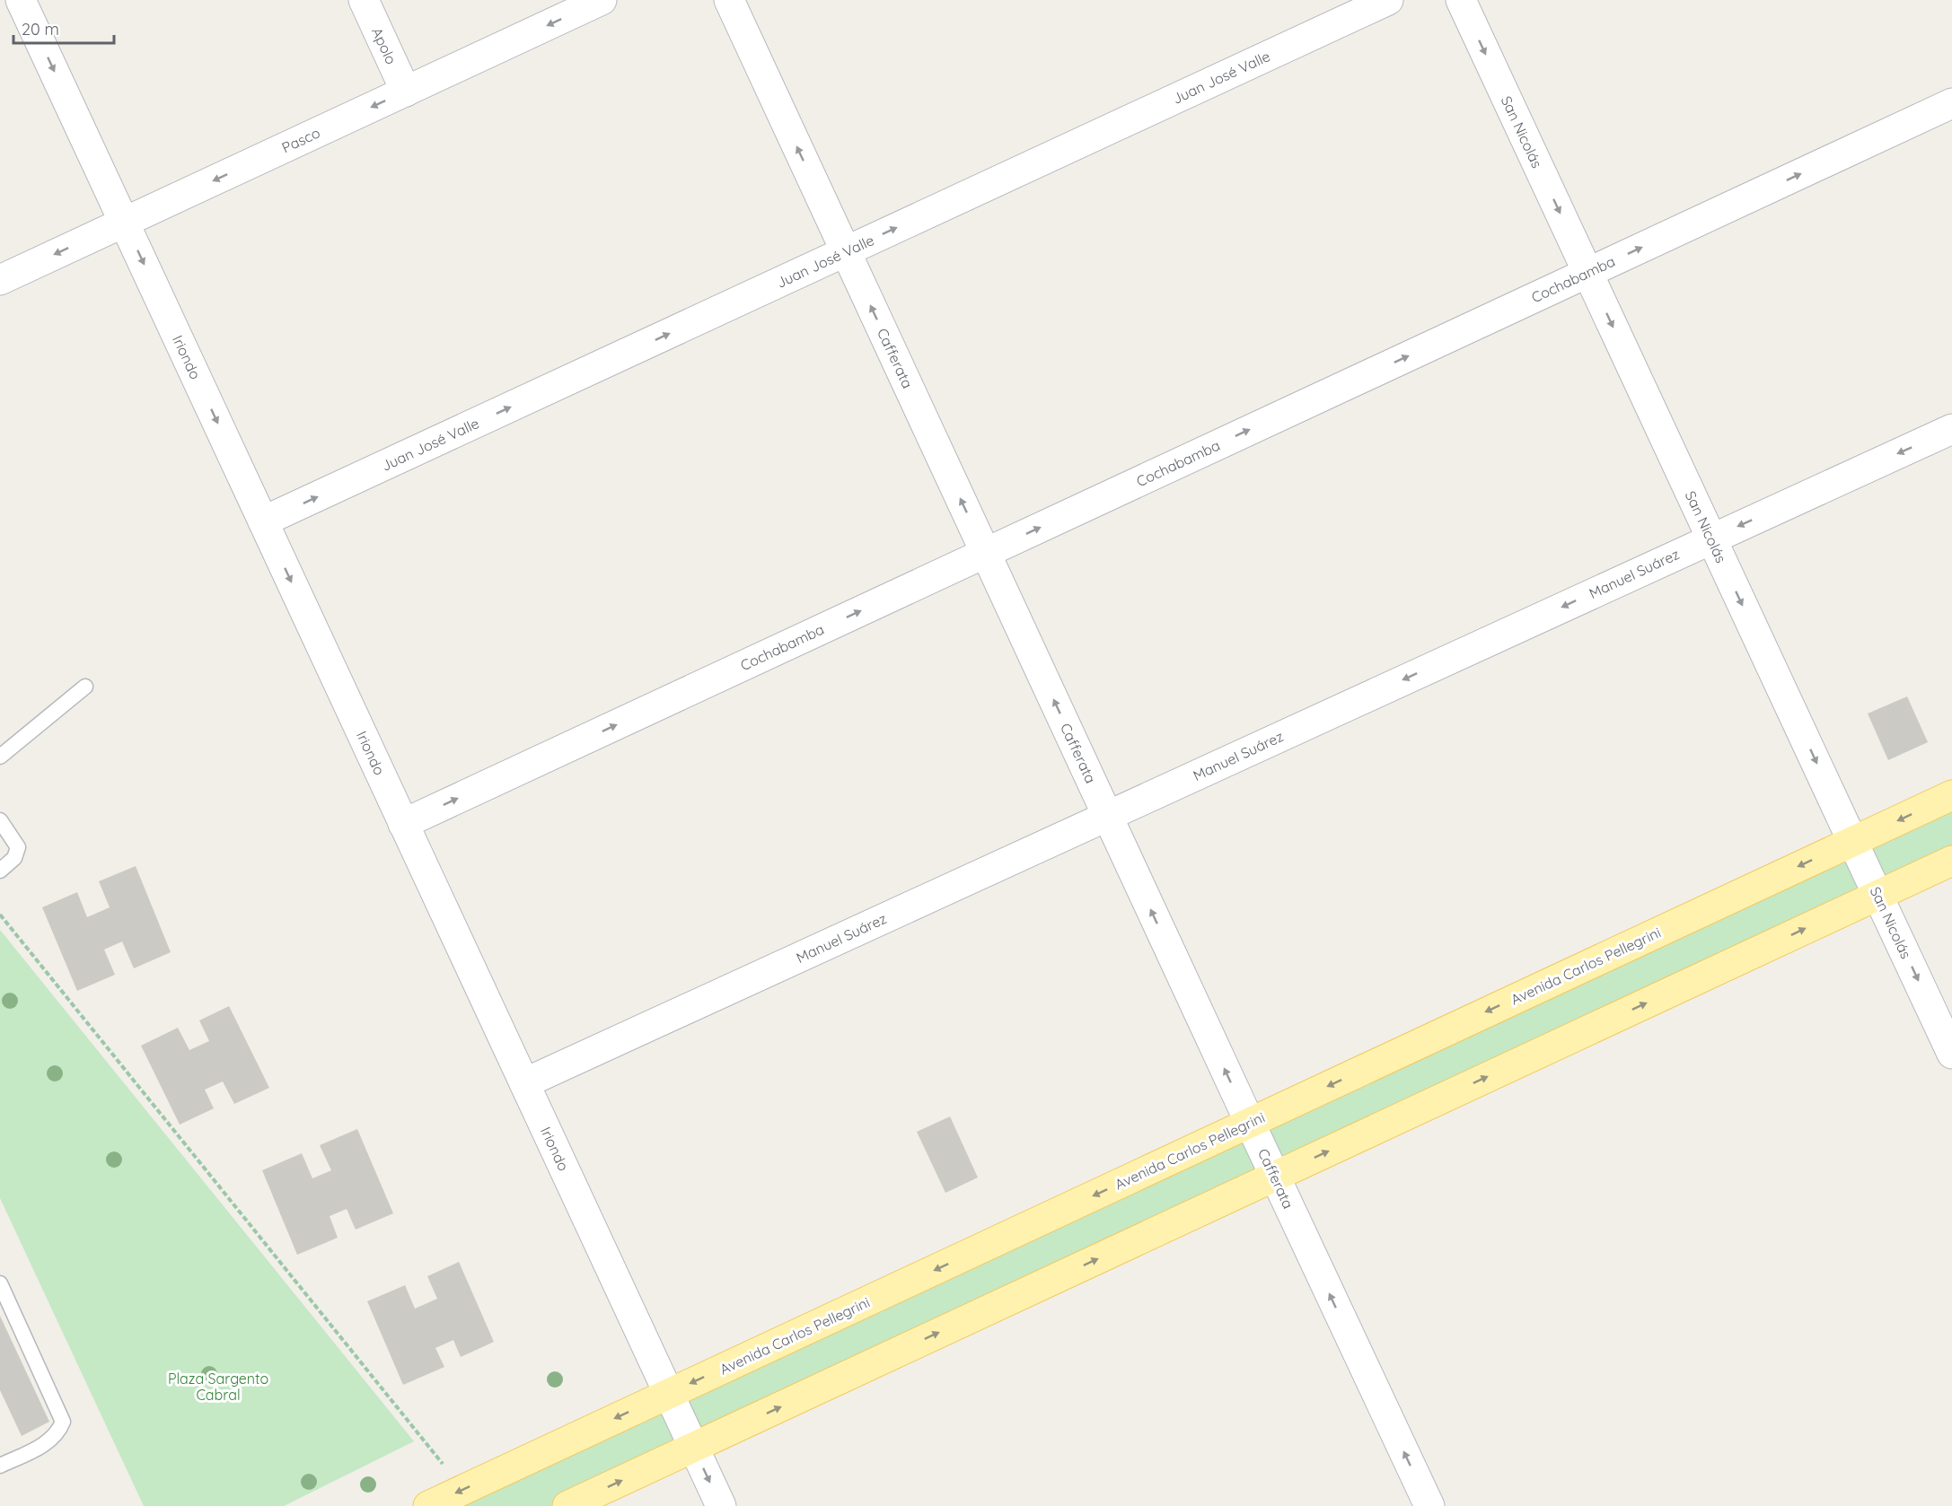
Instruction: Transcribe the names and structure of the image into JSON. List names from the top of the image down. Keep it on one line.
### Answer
{"streets":{"main road":["Avenida Carlos Pellegrini"],"street":["Apolo","Juan José Valle","San Nicolás","Pasco","Cochabamba","Iriondo","Cafferata","Manuel Suárez"]},"crossings":[["Apolo","Pasco"],["Juan José Valle","Iriondo"],["Juan José Valle","Cafferata"],["San Nicolás","Cochabamba"],["San Nicolás","Manuel Suárez"],["San Nicolás","Avenida Carlos Pellegrini"],["Pasco","Iriondo"],["Cochabamba","Iriondo"],["Cochabamba","Cafferata"],["Iriondo","Manuel Suárez"],["Iriondo","Avenida Carlos Pellegrini"],["Cafferata","Manuel Suárez"],["Cafferata","Avenida Carlos Pellegrini"]],"one_way":["Juan José Valle","San Nicolás","Pasco","Cochabamba","Iriondo","Cafferata","Manuel Suárez"],"parks":["Plaza Sargento Cabral"],"scale_bar":"20 m"}
